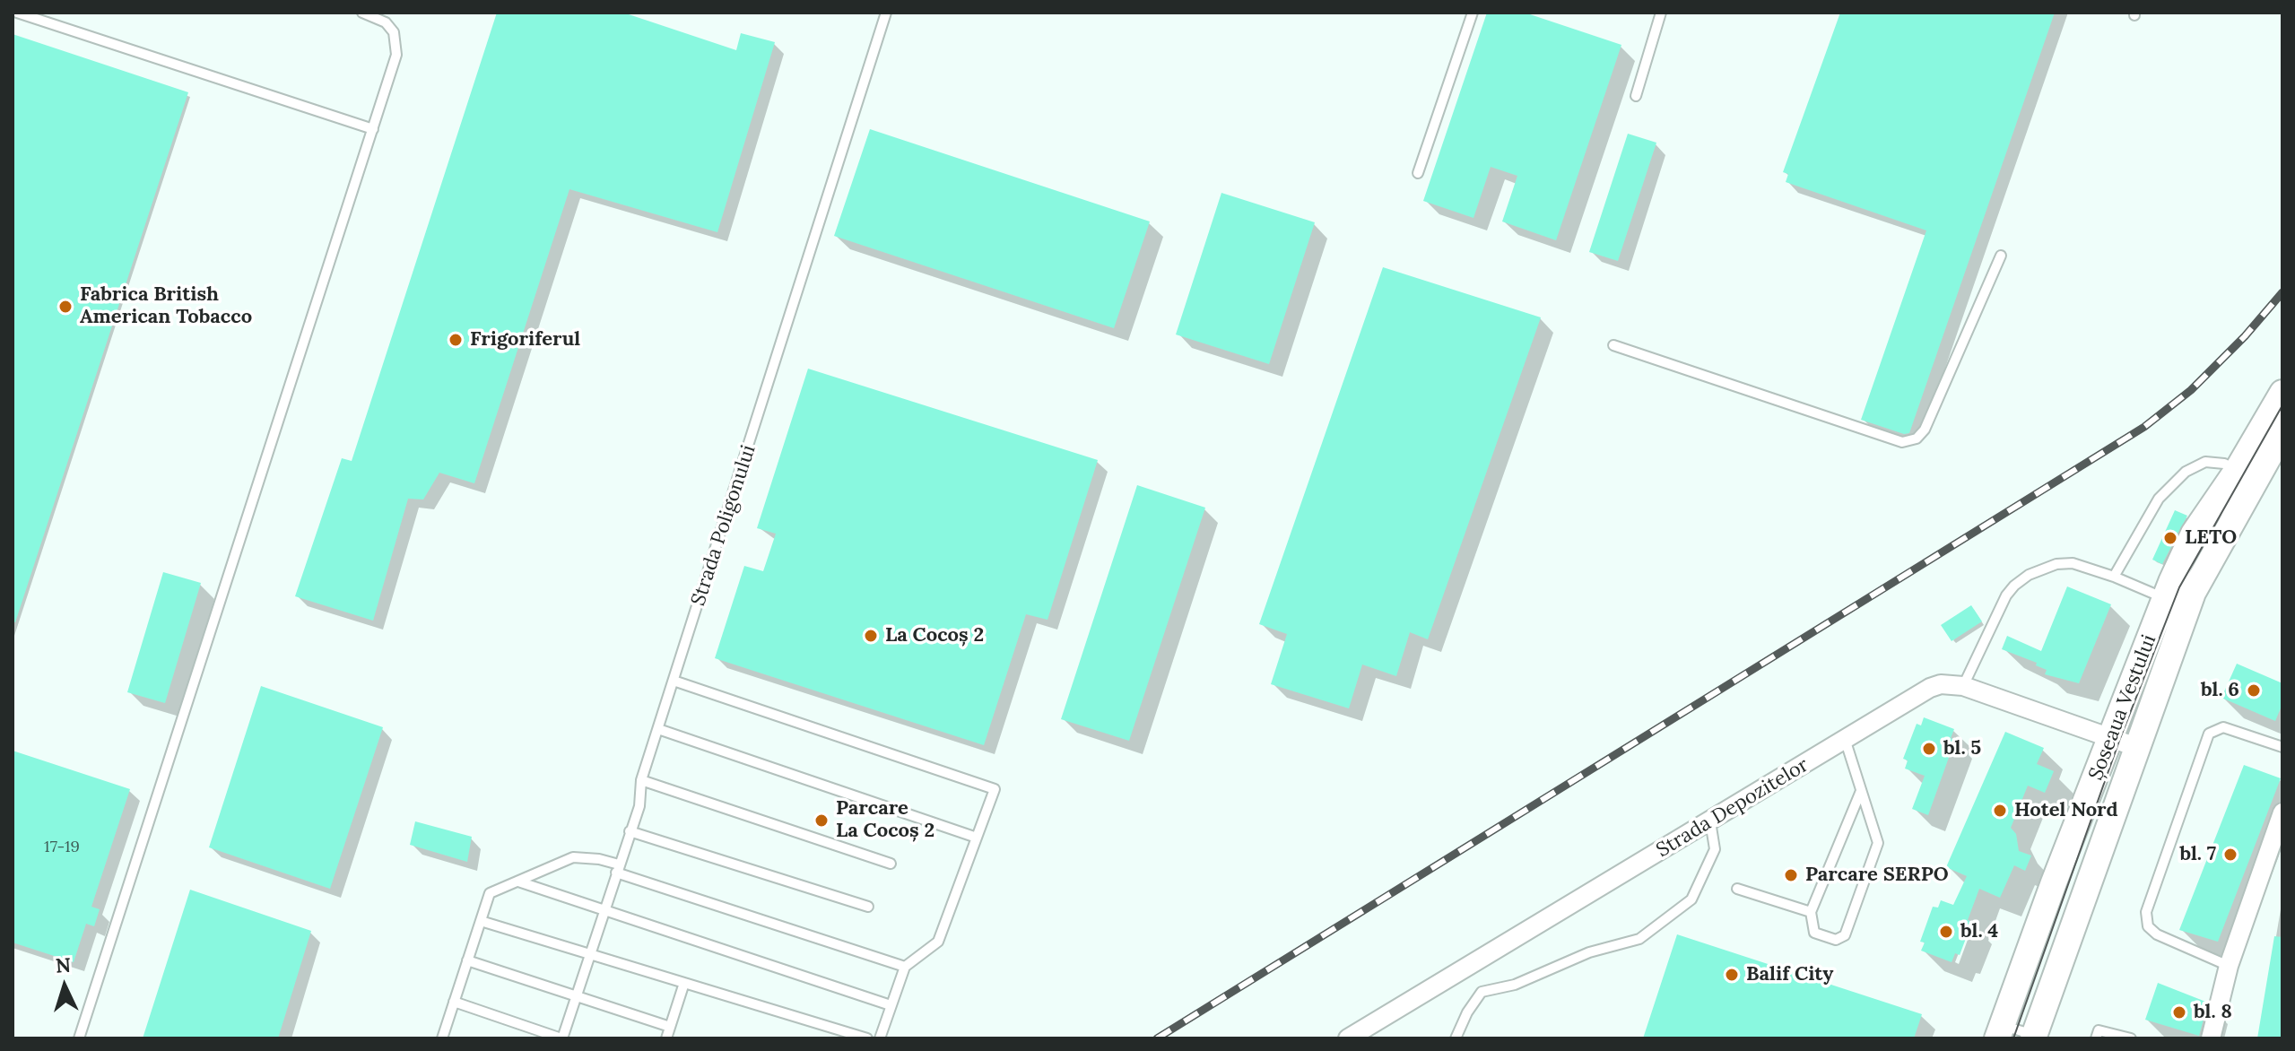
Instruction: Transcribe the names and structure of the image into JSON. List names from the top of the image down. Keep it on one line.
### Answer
{"streets":{"main road":["Șoseaua Vestului"],"street":["Strada Depozitelor"],"lane":["Strada Poligonului"]},"crossings":[["Șoseaua Vestului","Strada Depozitelor"]],"places":["Fabrica British American Tobacco","Frigoriferul","LETO","La Cocoș 2","bl. 6","bl. 5","Hotel Nord","Parcare La Cocoș 2","bl. 7","Parcare SERPO","bl. 4","Balif City","bl. 8"],"house_numbers":["17-19"],"north":"top"}
